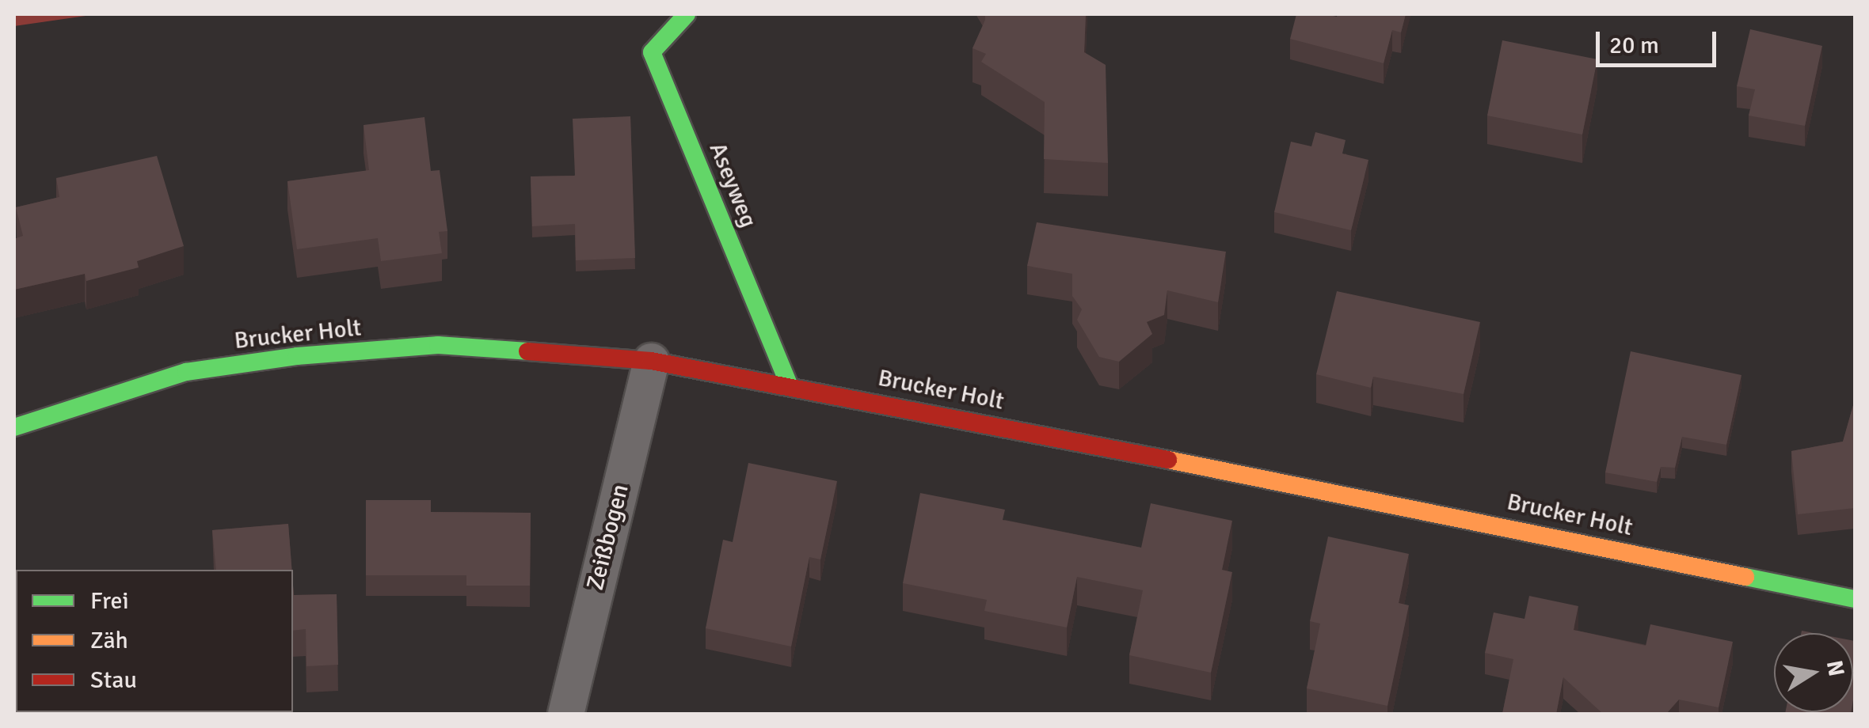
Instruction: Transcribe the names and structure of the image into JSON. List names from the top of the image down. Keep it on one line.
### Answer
{"streets":{"street":["Aseyweg","Brucker Holt","Zeißbogen"]},"crossings":[["Aseyweg","Brucker Holt"],["Brucker Holt","Zeißbogen"]],"legend":["Frei","Zäh","Stau"],"scale_bar":"20 m","north":"right"}
